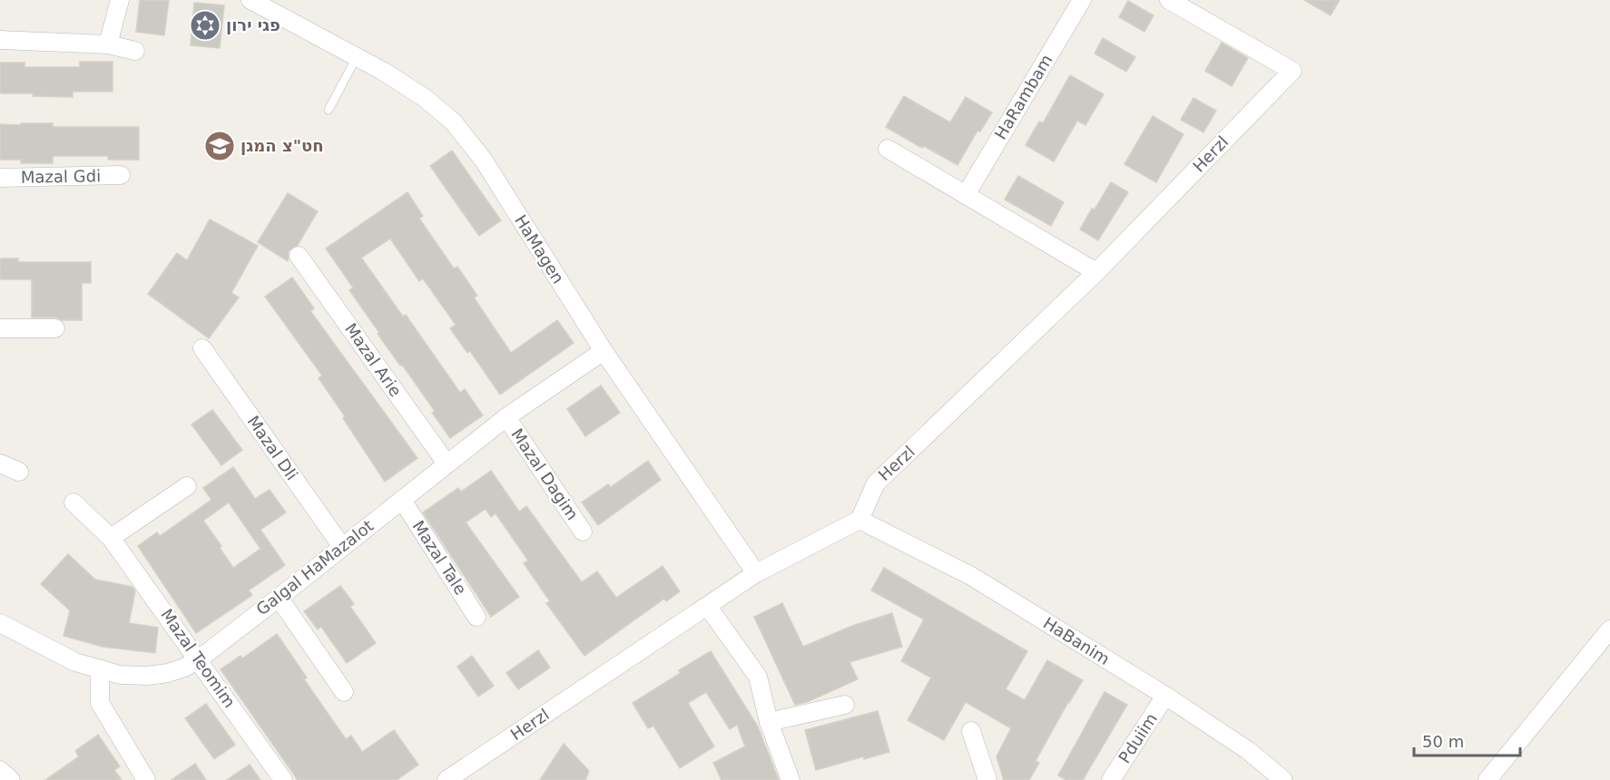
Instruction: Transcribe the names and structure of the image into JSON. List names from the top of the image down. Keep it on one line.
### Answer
{"streets":{"street":["HaRambam","Herzl","Mazal Gdi","HaMagen","Mazal Arie","Mazal Dli","Mazal Dagim","Mazal Tale","Galgal HaMazalot","HaBanim","Mazal Teomim","Pduiim"]},"crossings":[["Herzl","HaMagen"],["Herzl","HaBanim"],["HaMagen","Galgal HaMazalot"],["Mazal Arie","Galgal HaMazalot"],["Mazal Dli","Galgal HaMazalot"],["Mazal Dagim","Galgal HaMazalot"],["Mazal Tale","Galgal HaMazalot"],["Galgal HaMazalot","Mazal Teomim"],["HaBanim","Pduiim"]],"places":{"synagogue":["פגי ירון"],"school or university":["חט\"צ המגן"]},"scale_bar":"50 m"}
